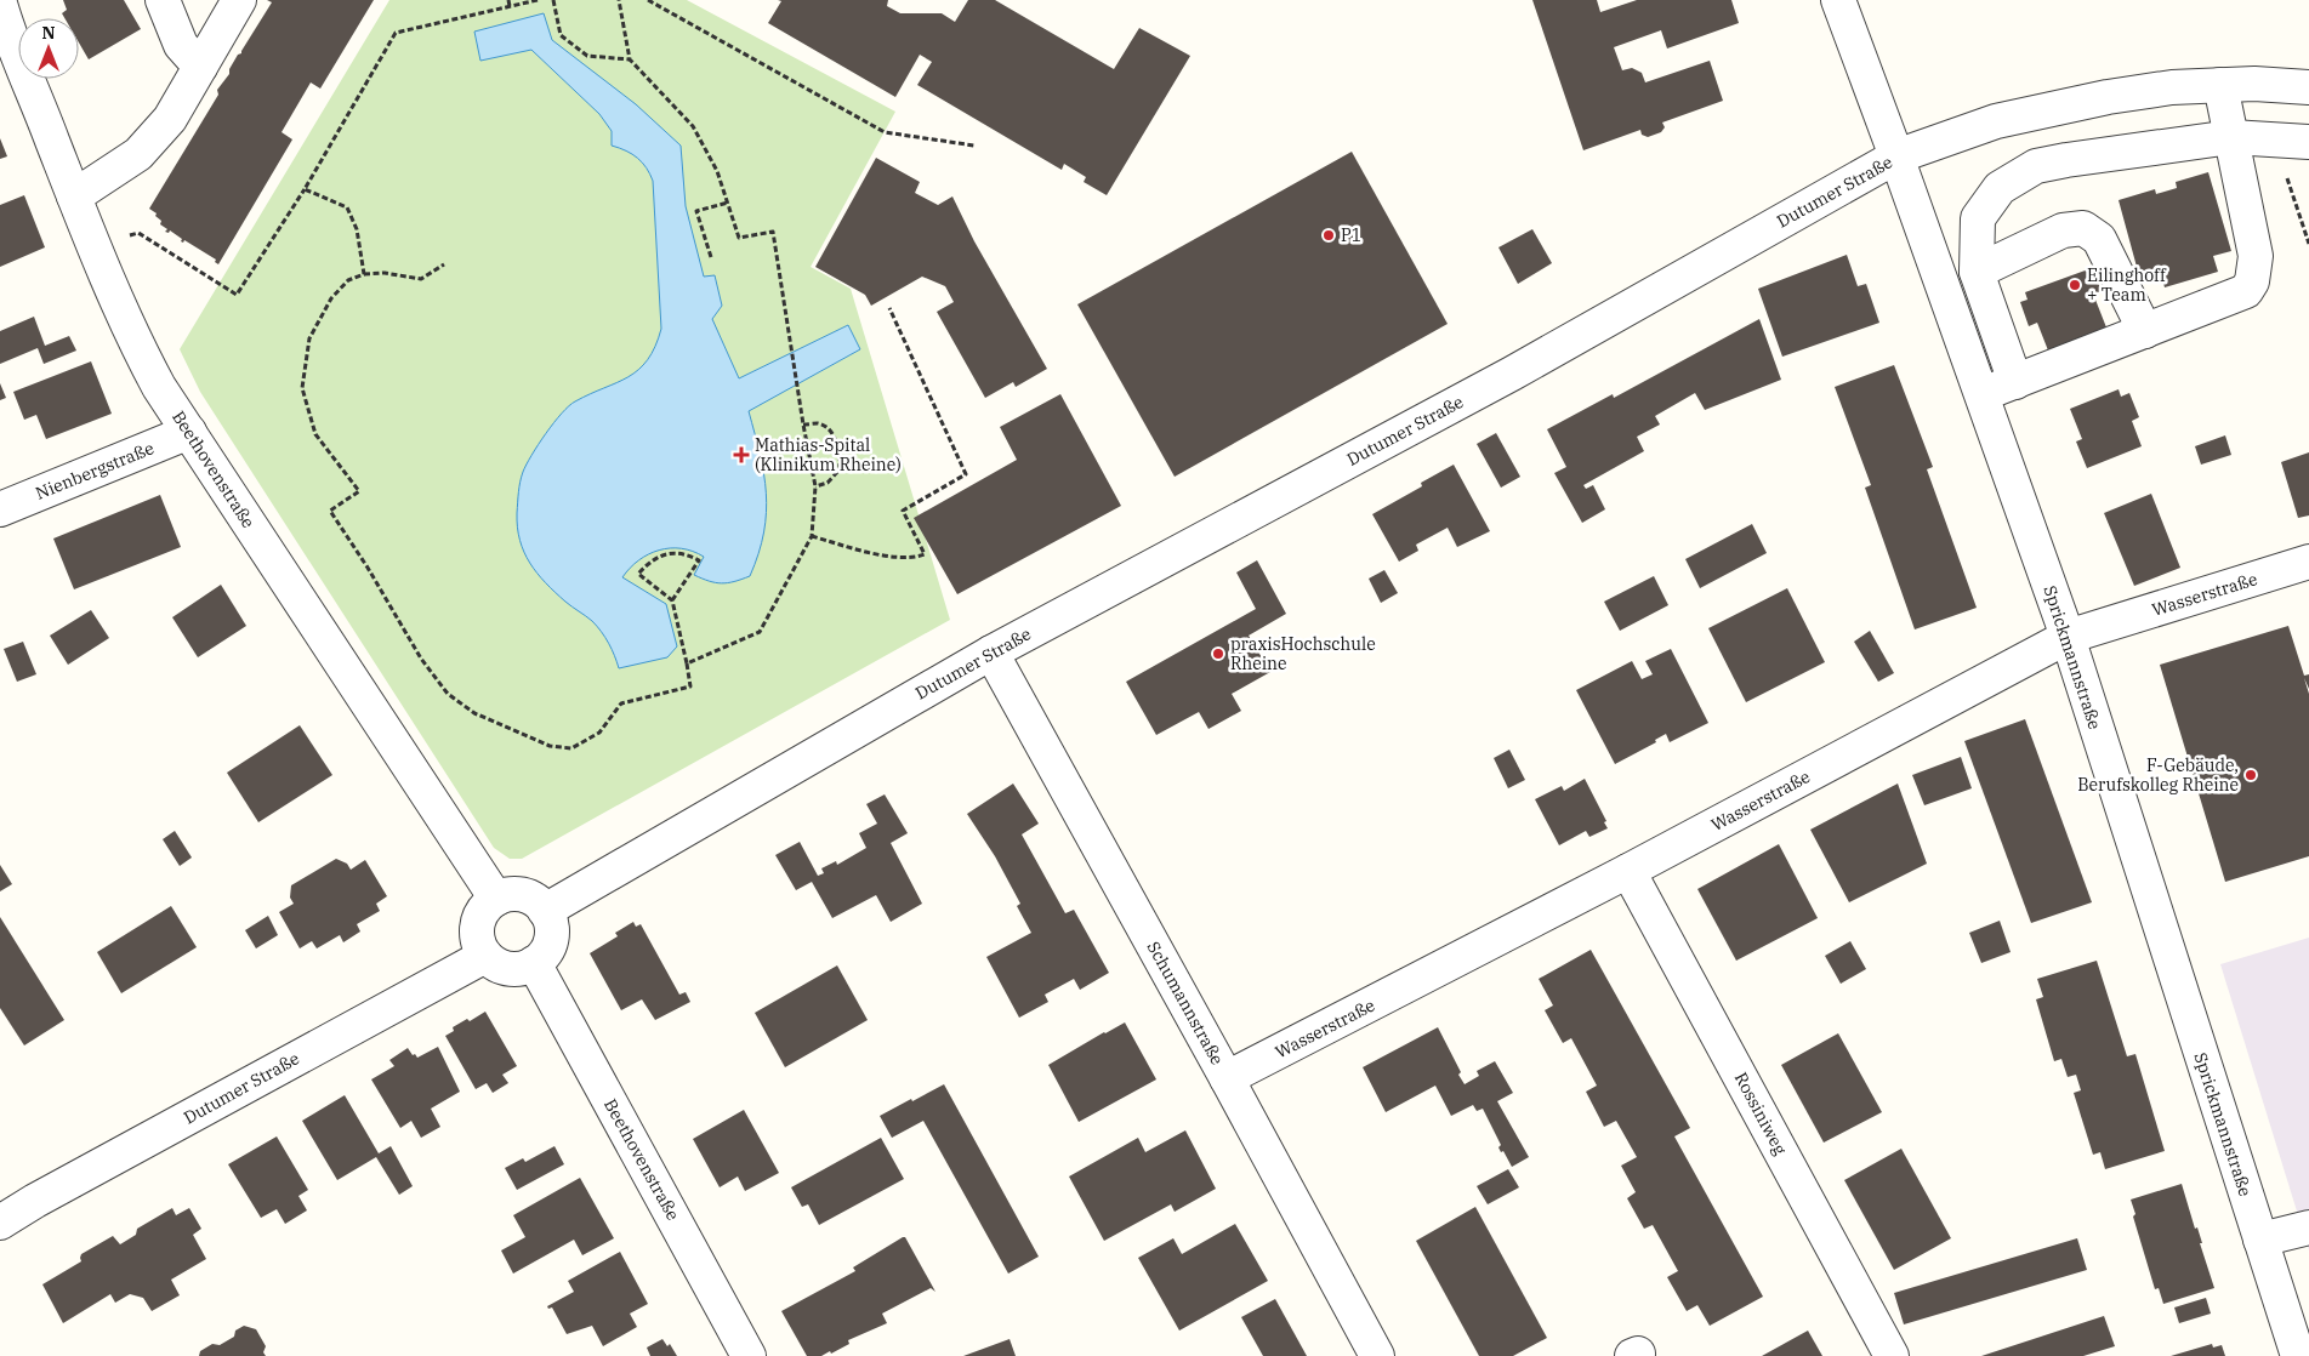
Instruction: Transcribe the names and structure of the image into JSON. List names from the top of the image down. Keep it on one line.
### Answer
{"streets":{"street":["Dutumer Straße","Beethovenstraße","Nienbergstraße","Wasserstraße","Sprickmannstraße","Schumannstraße","Rossiniweg"]},"crossings":[["Dutumer Straße","Beethovenstraße"],["Dutumer Straße","Sprickmannstraße"],["Dutumer Straße","Schumannstraße"],["Beethovenstraße","Nienbergstraße"],["Wasserstraße","Sprickmannstraße"],["Wasserstraße","Schumannstraße"],["Wasserstraße","Rossiniweg"]],"places":{"other":["P1","Eilinghoff + Team","praxisHochschule Rheine","F-Gebäude, Berufskolleg Rheine"],"health":["Mathias-Spital (Klinikum Rheine)"]},"north":"top"}
